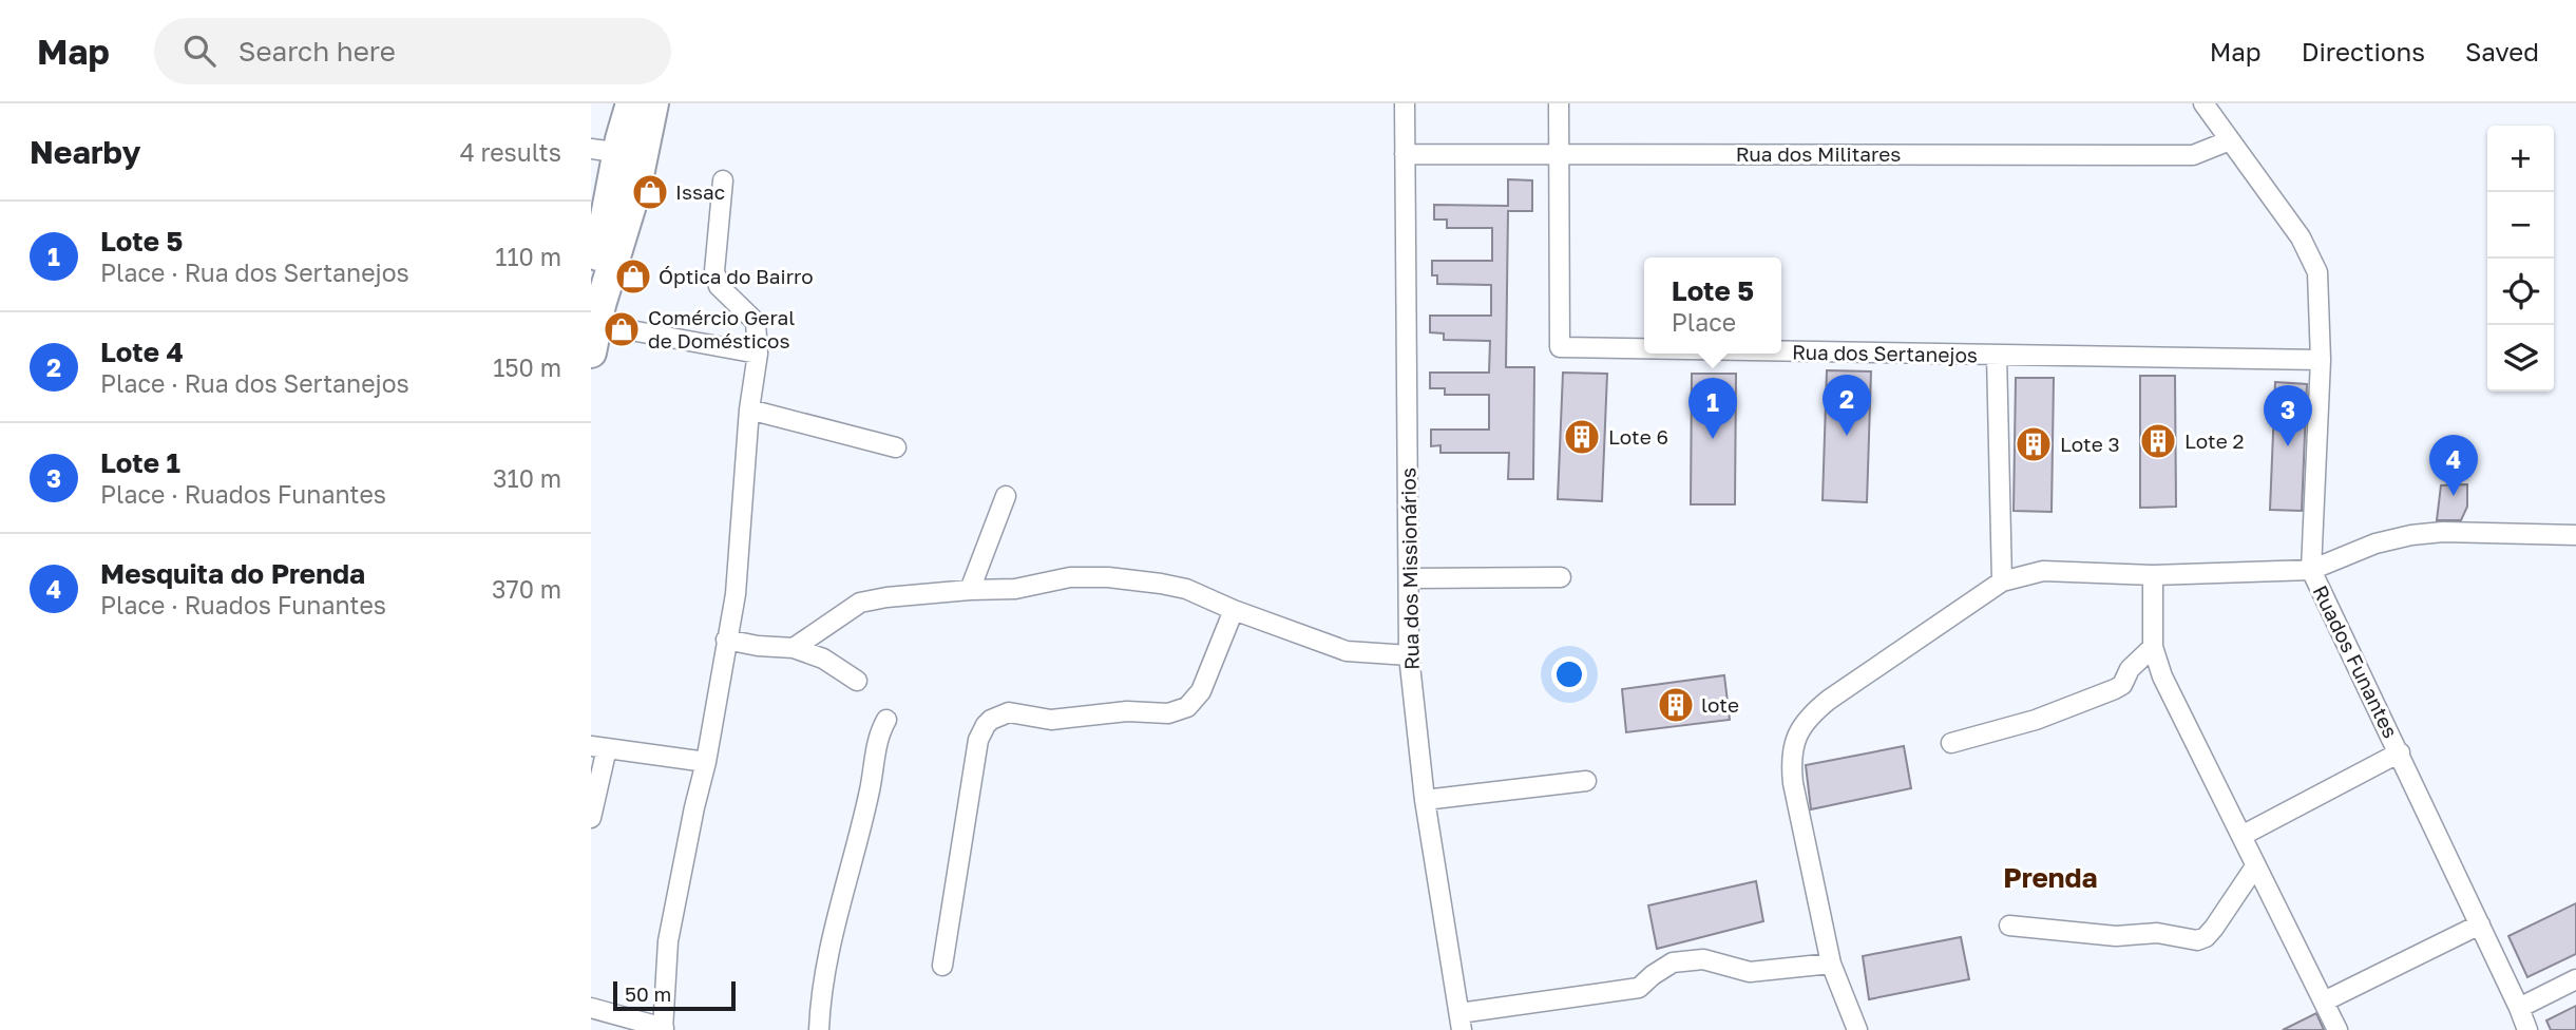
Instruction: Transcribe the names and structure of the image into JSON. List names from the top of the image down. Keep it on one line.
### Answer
{"streets":{"street":["Rua dos Militares","Rua dos Sertanejos","Rua dos Missionários","Ruados Funantes"]},"crossings":[["Rua dos Militares","Rua dos Sertanejos"],["Rua dos Militares","Rua dos Missionários"],["Rua dos Militares","Ruados Funantes"],["Rua dos Sertanejos","Ruados Funantes"]],"districts":["Prenda"],"places":{"shop":["Issac","Óptica do Bairro","Comércio Geral de Domésticos"],"building":["Lote 6","Lote 2","Lote 3","lote"]},"scale_bar":"50 m","page":{"header":"Map","search":"Search here","nav":["Map","Directions","Saved"],"heading":["Nearby","4 results"],"map_buttons":["+","−"],"list":[{"mark":"1","name":"Lote 5","note":"Place · Rua dos Sertanejos","value":"110 m"},{"mark":"2","name":"Lote 4","note":"Place · Rua dos Sertanejos","value":"150 m"},{"mark":"3","name":"Lote 1","note":"Place · Ruados Funantes","value":"310 m"},{"mark":"4","name":"Mesquita do Prenda","note":"Place · Ruados Funantes","value":"370 m"}],"popup":["Lote 5","Place"],"pins":["2","1","3","4"],"scale":"50 m"}}
